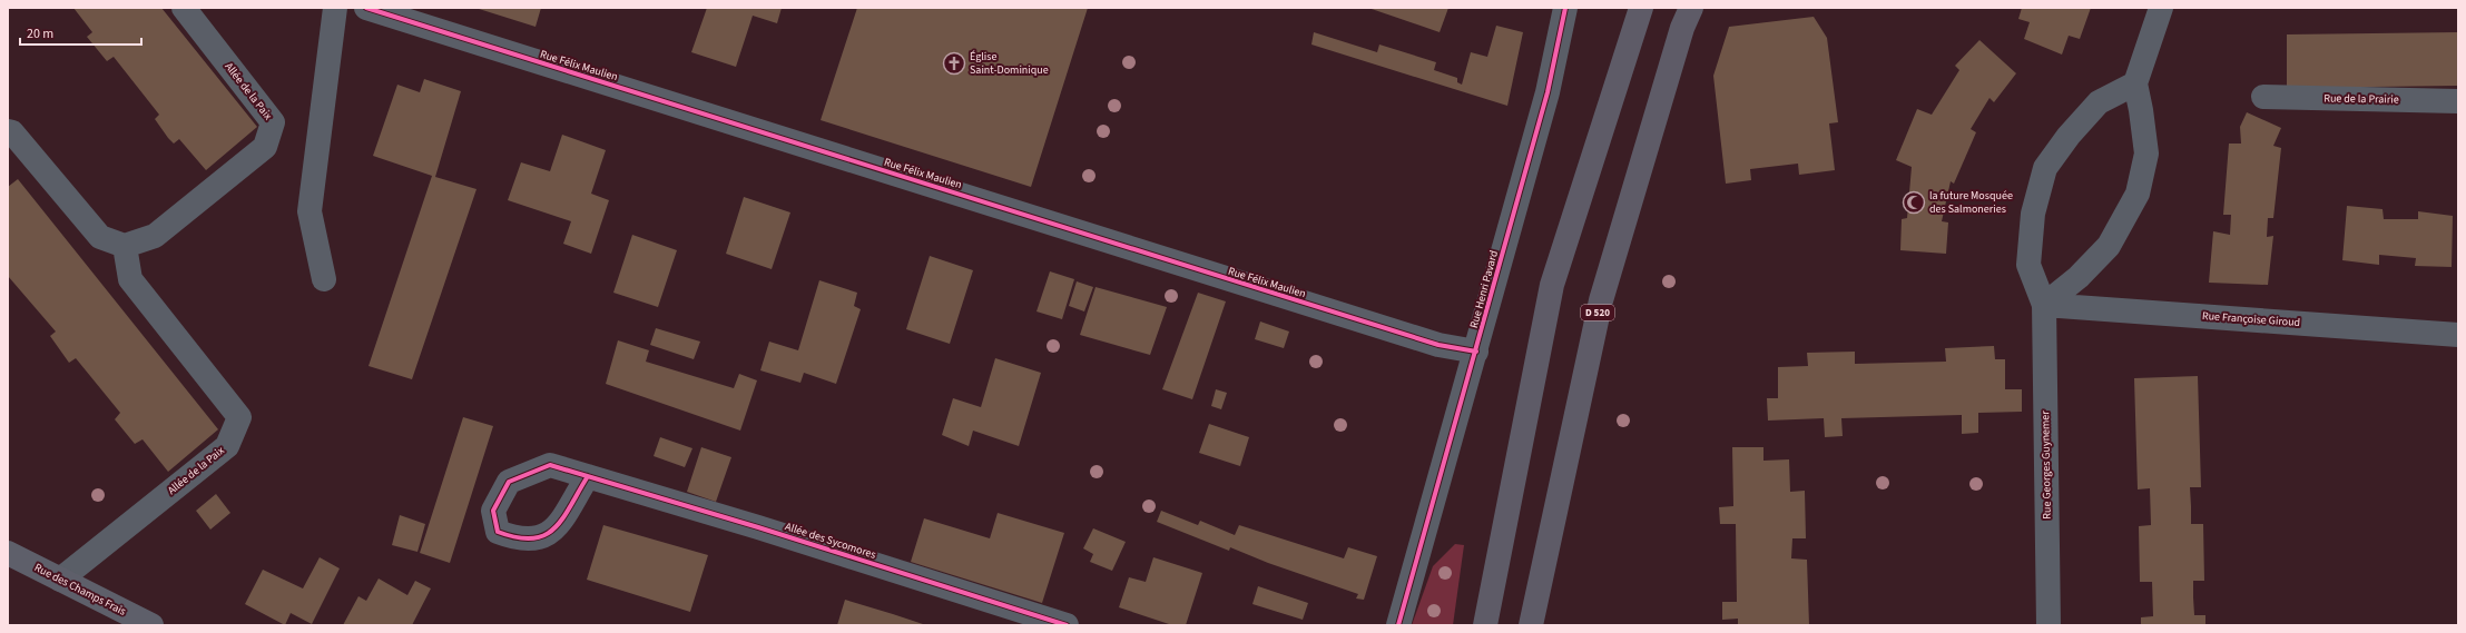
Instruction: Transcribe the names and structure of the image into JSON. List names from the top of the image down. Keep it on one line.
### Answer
{"streets":{"main road":["D 520","Rue des Champs Frais"],"street":["Rue Félix Maulien","Allée de la Paix","Rue de la Prairie","Rue Henri Pavard","Rue Françoise Giroud","Rue Georges Guynemer","Allée des Sycomores"]},"crossings":[["Rue Félix Maulien","Rue Henri Pavard"],["Allée de la Paix","Rue des Champs Frais"],["Rue Françoise Giroud","Rue Georges Guynemer"]],"places":{"church":["Église Saint-Dominique"],"mosque":["la future Mosquée des Salmoneries"]},"scale_bar":"20 m"}
